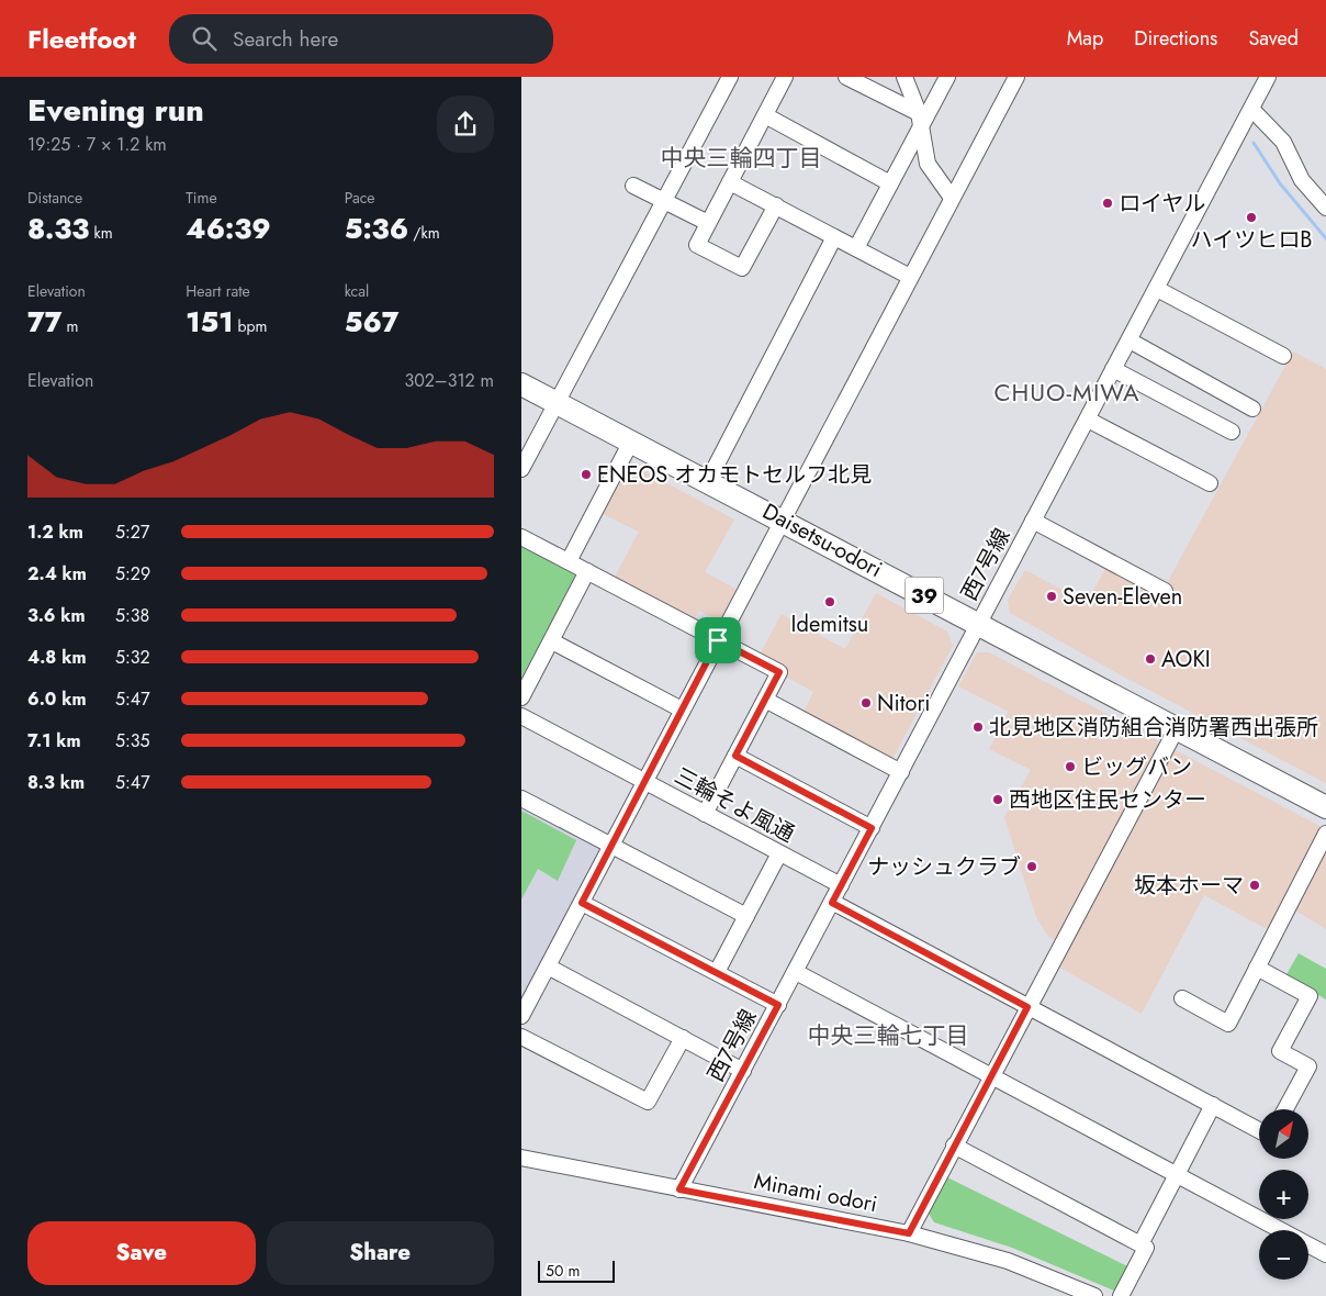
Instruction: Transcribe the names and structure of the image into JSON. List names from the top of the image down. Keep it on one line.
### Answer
{"streets":{"highway":["Daisetsu-odori","39"],"street":["西7号線","三輪そよ風通","Minami odori"]},"crossings":[["Daisetsu-odori","西7号線"],["西7号線","三輪そよ風通"],["西7号線","Minami odori"]],"districts":["中央三輪四丁目","CHUO-MIWA","中央三輪七丁目"],"places":["ロイヤル","ハイツヒロB","ENEOS オカモトセルフ北見","Seven-Eleven","Idemitsu","AOKI","Nitori","北見地区消防組合消防署西出張所","ビッグバン","西地区住民センター","ナッシュクラブ","坂本ホーマ"],"scale_bar":"50 m","north":"top right","page":{"header":"Fleetfoot","search":"Search here","nav":["Map","Directions","Saved"],"heading":["Evening run","19:25 · 7 × 1.2 km"],"stats":[["Distance","8.33 km"],["Time","46:39"],["Pace","5:36 /km"],["Elevation","77 m"],["Heart rate","151 bpm"],["kcal","567"]],"chart":["Elevation","302–312 m"],"list":[{"name":"1.2 km","note":"5:27"},{"name":"2.4 km","note":"5:29"},{"name":"3.6 km","note":"5:38"},{"name":"4.8 km","note":"5:32"},{"name":"6.0 km","note":"5:47"},{"name":"7.1 km","note":"5:35"},{"name":"8.3 km","note":"5:47"}],"map_buttons":["+","−"],"buttons":["Save","Share"],"scale":"50 m"}}
